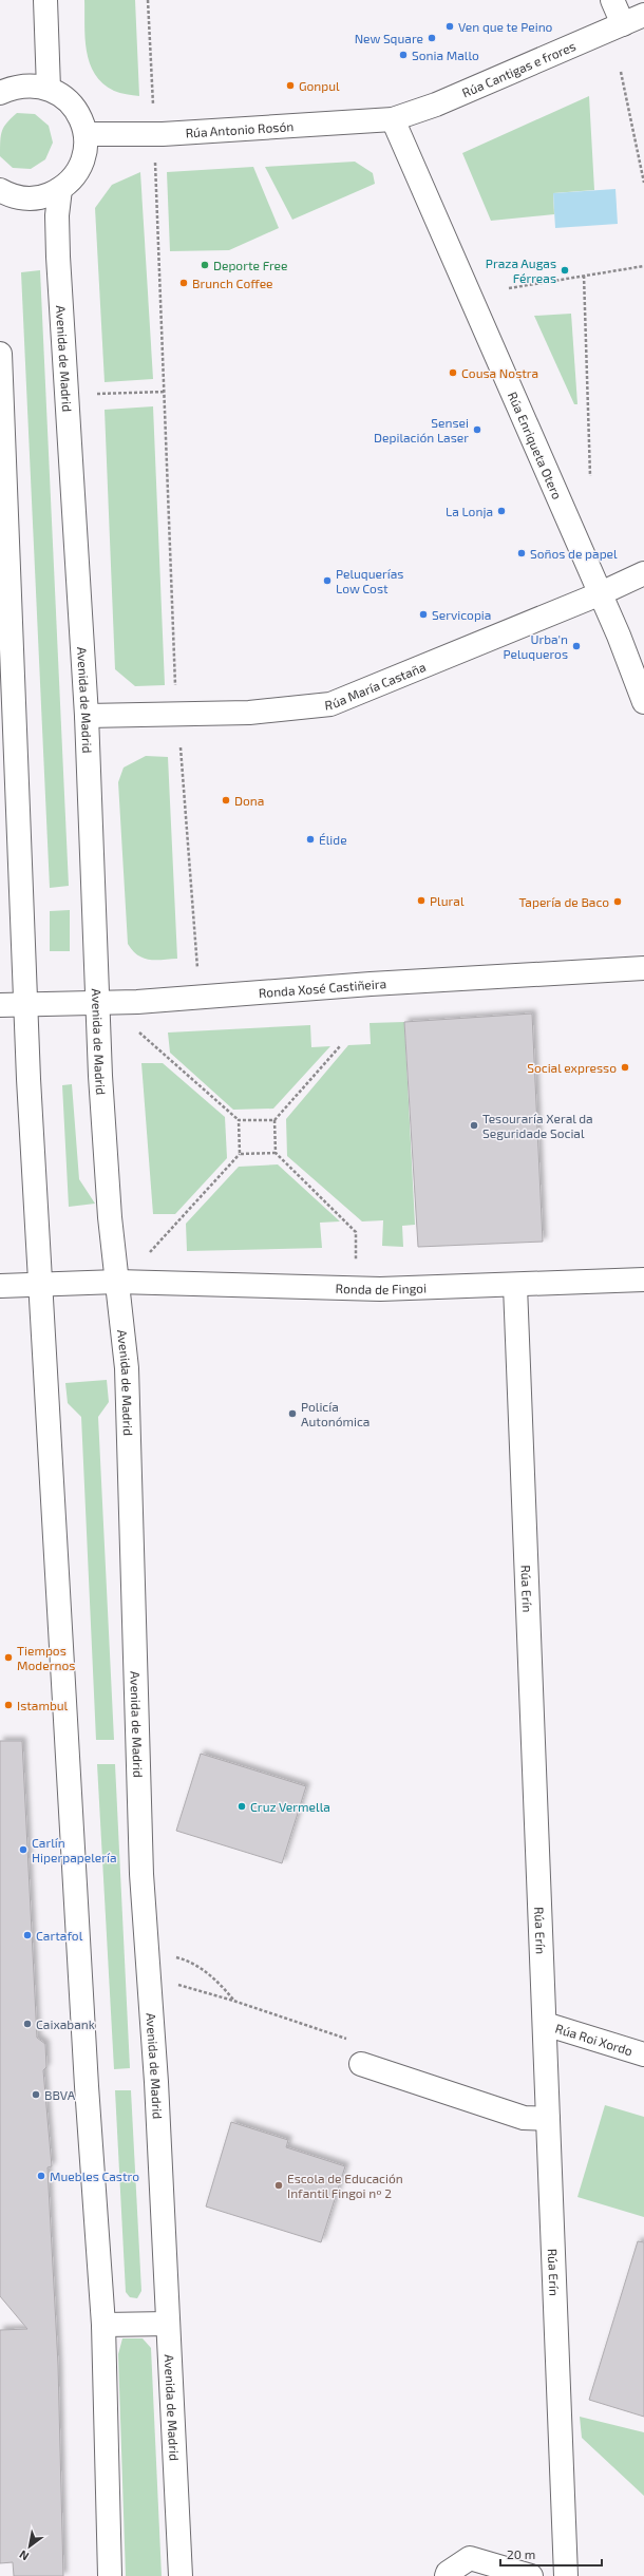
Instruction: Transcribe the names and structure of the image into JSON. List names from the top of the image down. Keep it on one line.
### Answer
{"streets":{"street":["Rúa Cantigas e frores","Rúa Antonio Rosón","Avenida de Madrid","Rúa Enriqueta Otero","Rúa María Castaña","Ronda Xosé Castiñeira","Ronda de Fingoi","Rúa Erín","Rúa Roi Xordo"]},"crossings":[["Rúa Cantigas e frores","Rúa Antonio Rosón"],["Rúa Cantigas e frores","Rúa Enriqueta Otero"],["Rúa Antonio Rosón","Rúa Enriqueta Otero"],["Avenida de Madrid","Rúa María Castaña"],["Avenida de Madrid","Ronda Xosé Castiñeira"],["Avenida de Madrid","Ronda de Fingoi"],["Rúa Enriqueta Otero","Rúa María Castaña"],["Ronda de Fingoi","Rúa Erín"],["Rúa Erín","Rúa Roi Xordo"]],"places":["Ven que te Peino","New Square","Sonia Mallo","Gonpul","Deporte Free","Praza Augas Férreas","Brunch Coffee","Cousa Nostra","Sensei Depilación Laser","La Lonja","Soños de papel","Peluquerías Low Cost","Servicopia","Urba'n Peluqueros","Dona","Élide","Plural","Tapería de Baco","Social expresso","Tesouraría Xeral da Seguridade Social","Policía Autonómica","Tiempos Modernos","Istambul","Cruz Vermella","Carlín Hiperpapelería","Cartafol","Caixabank","BBVA","Muebles Castro","Escola de Educación Infantil Fingoi nº 2"],"scale_bar":"20 m","north":"bottom left"}
